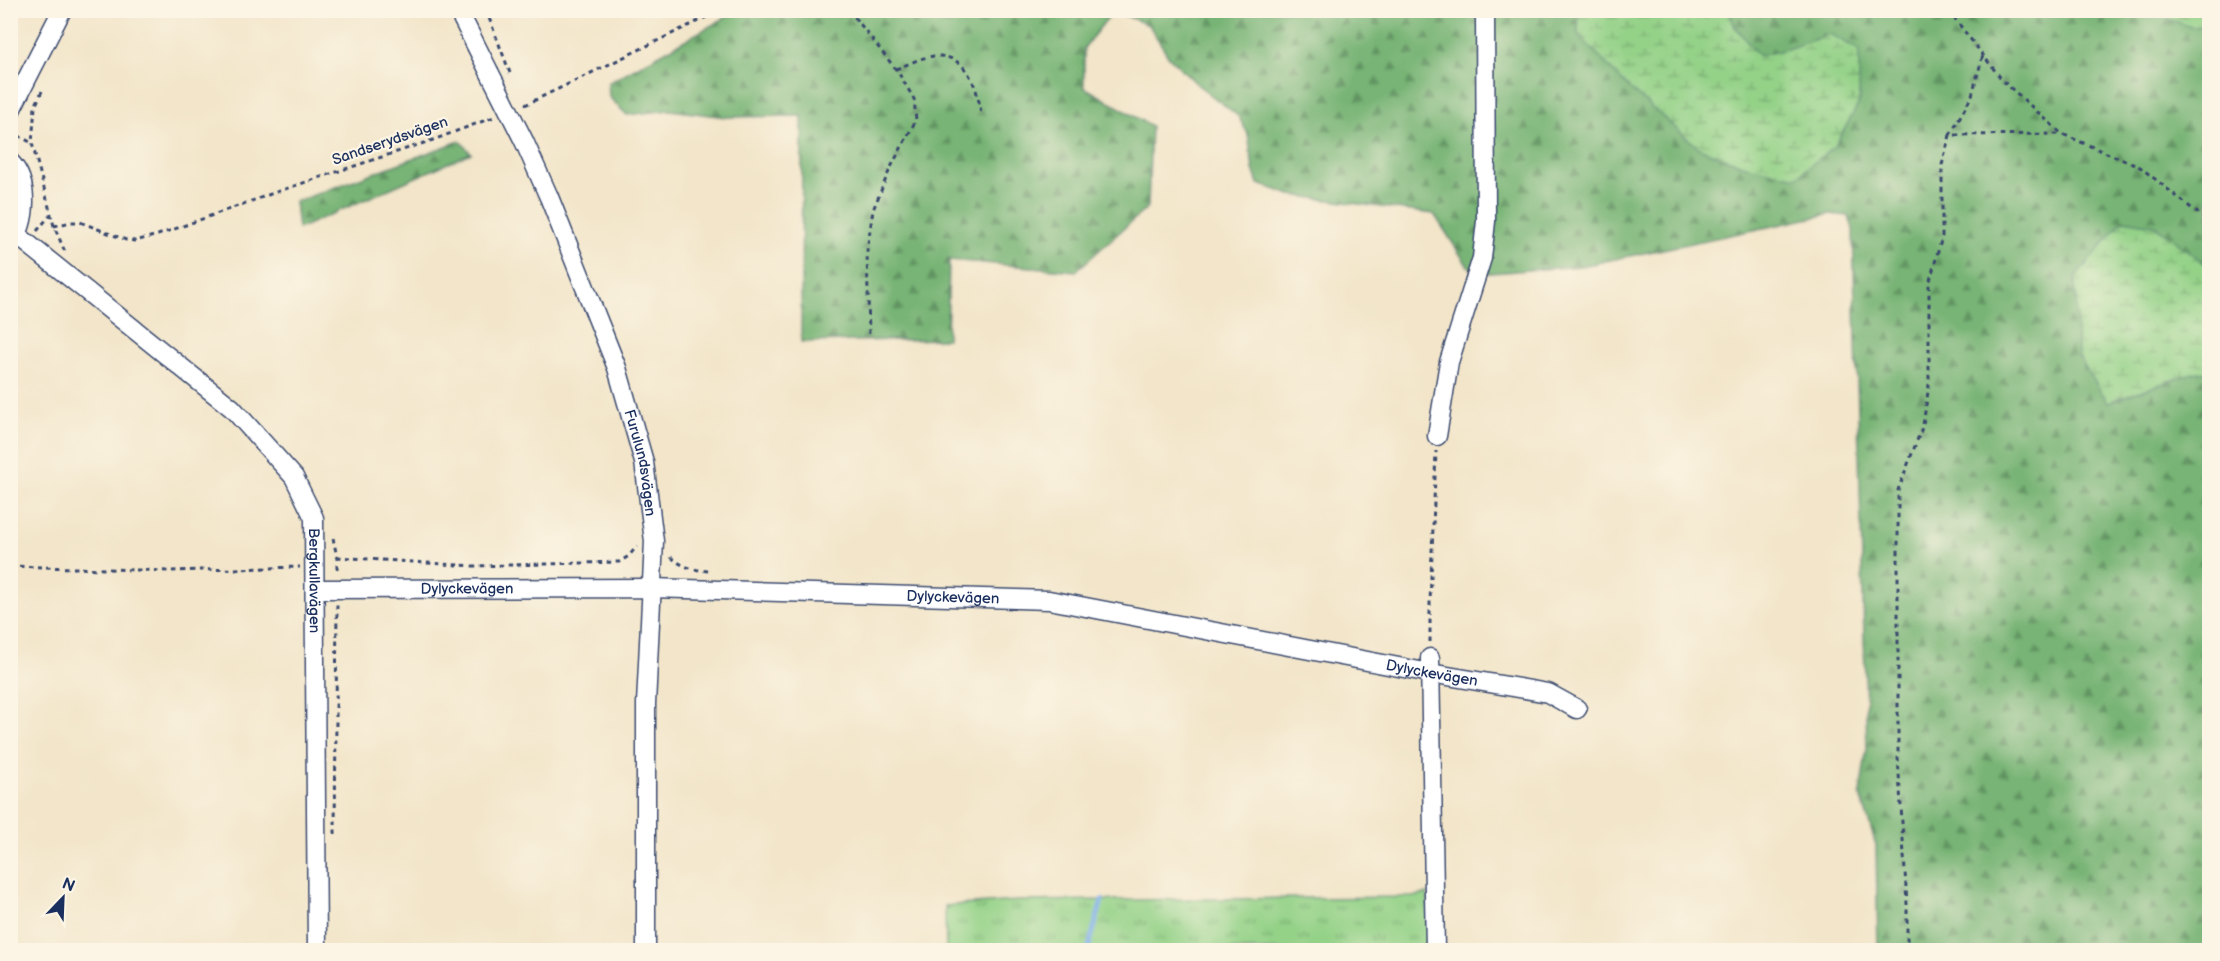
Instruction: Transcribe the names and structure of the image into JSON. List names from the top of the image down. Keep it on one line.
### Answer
{"streets":{"street":["Furulundsvägen","Bergkullavägen","Dylyckevägen"],"path":["Sandserydsvägen"]},"crossings":[["Sandserydsvägen","Furulundsvägen"],["Furulundsvägen","Dylyckevägen"],["Bergkullavägen","Dylyckevägen"]],"north":"top right"}
